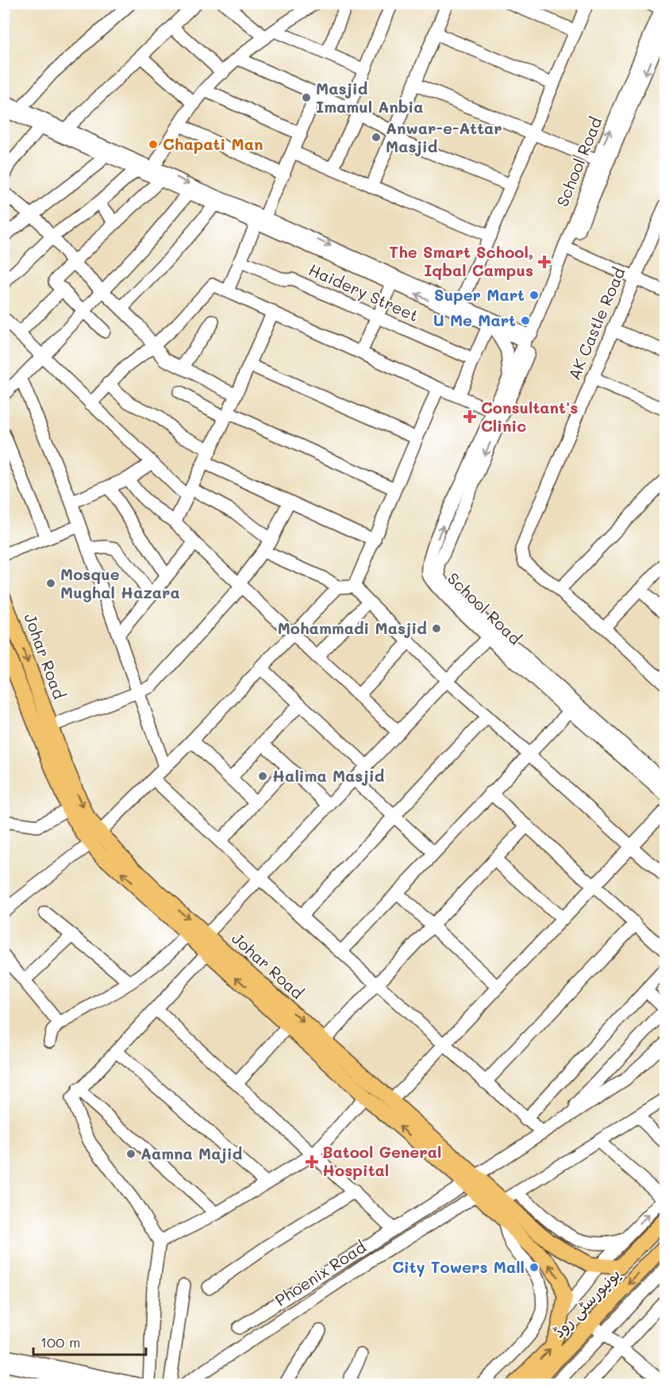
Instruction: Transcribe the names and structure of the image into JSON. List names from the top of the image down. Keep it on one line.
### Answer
{"streets":{"main road":["Johar Road","یونیورسٹی روڈ"],"street":["School Road","Haidery Street","AK Castle Road","Phoenix Road"]},"crossings":[["Johar Road","Phoenix Road"],["Johar Road","یونیورسٹی روڈ"]],"places":{"other":["Masjid Imamul Anbia","Anwar-e-Attar Masjid","Chapati Man","Super Mart","U Me Mart","Mosque Mughal Hazara","Mohammadi Masjid","Halima Masjid","Aamna Majid","City Towers Mall"],"health":["The Smart School, Iqbal Campus","Consultant's Clinic","Batool General Hospital"]},"scale_bar":"100 m"}
